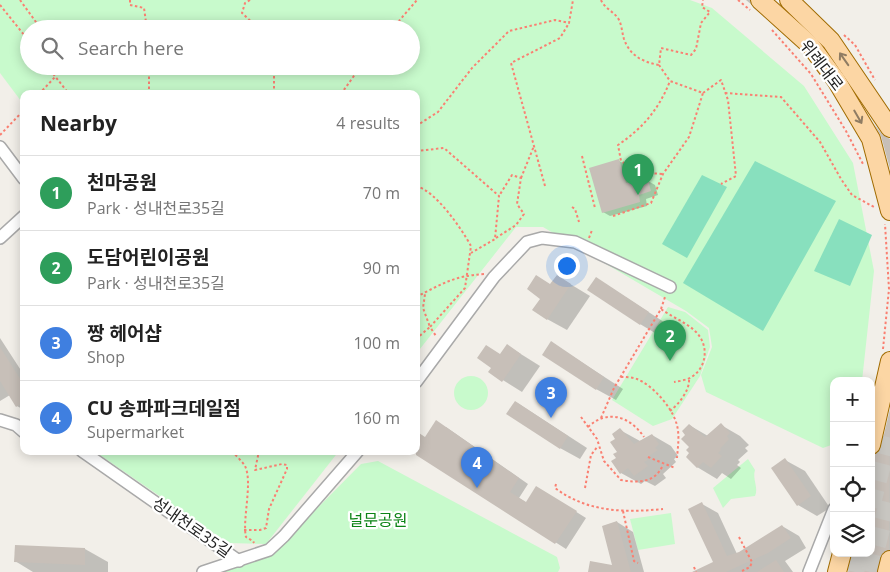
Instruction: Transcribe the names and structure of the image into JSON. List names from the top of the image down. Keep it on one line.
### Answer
{"streets":{"main road":["위례대로"],"street":["성내천로35길"]},"parks":["널문공원"],"page":{"search":"Search here","heading":["Nearby","4 results"],"pins":["1","2","3","4"],"list":[{"mark":"1","name":"천마공원","note":"Park · 성내천로35길","value":"70 m"},{"mark":"2","name":"도담어린이공원","note":"Park · 성내천로35길","value":"90 m"},{"mark":"3","name":"짱 헤어샵","note":"Shop","value":"100 m"},{"mark":"4","name":"CU 송파파크데일점","note":"Supermarket","value":"160 m"}],"map_buttons":["+","−"]}}
